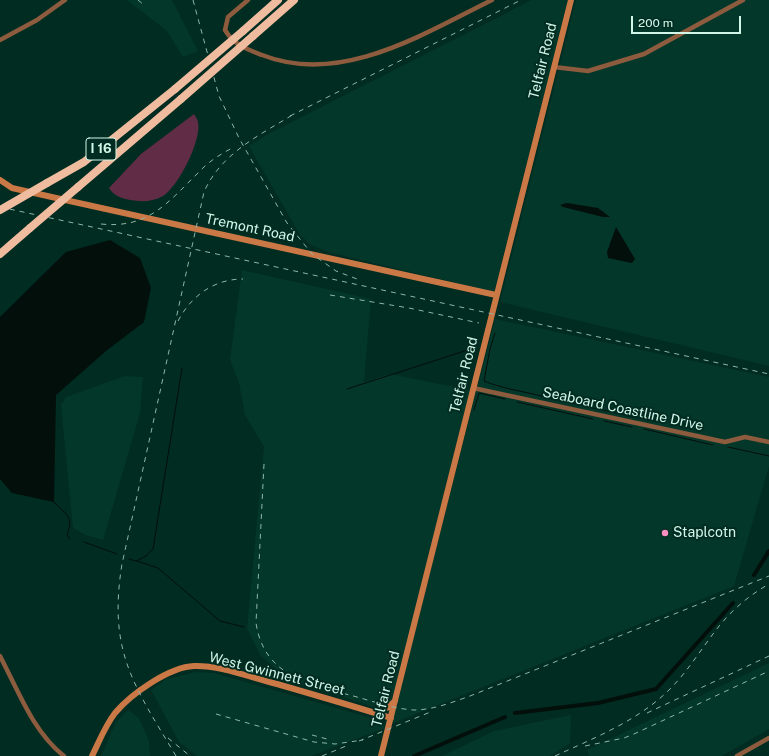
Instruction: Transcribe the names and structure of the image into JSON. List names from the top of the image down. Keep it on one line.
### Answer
{"streets":{"highway":["I 16"],"street":["Telfair Road","Tremont Road","Seaboard Coastline Drive","West Gwinnett Street"]},"crossings":[["Telfair Road","Tremont Road"],["Telfair Road","Seaboard Coastline Drive"],["Telfair Road","West Gwinnett Street"]],"places":["Staplcotn"],"scale_bar":"200 m"}
